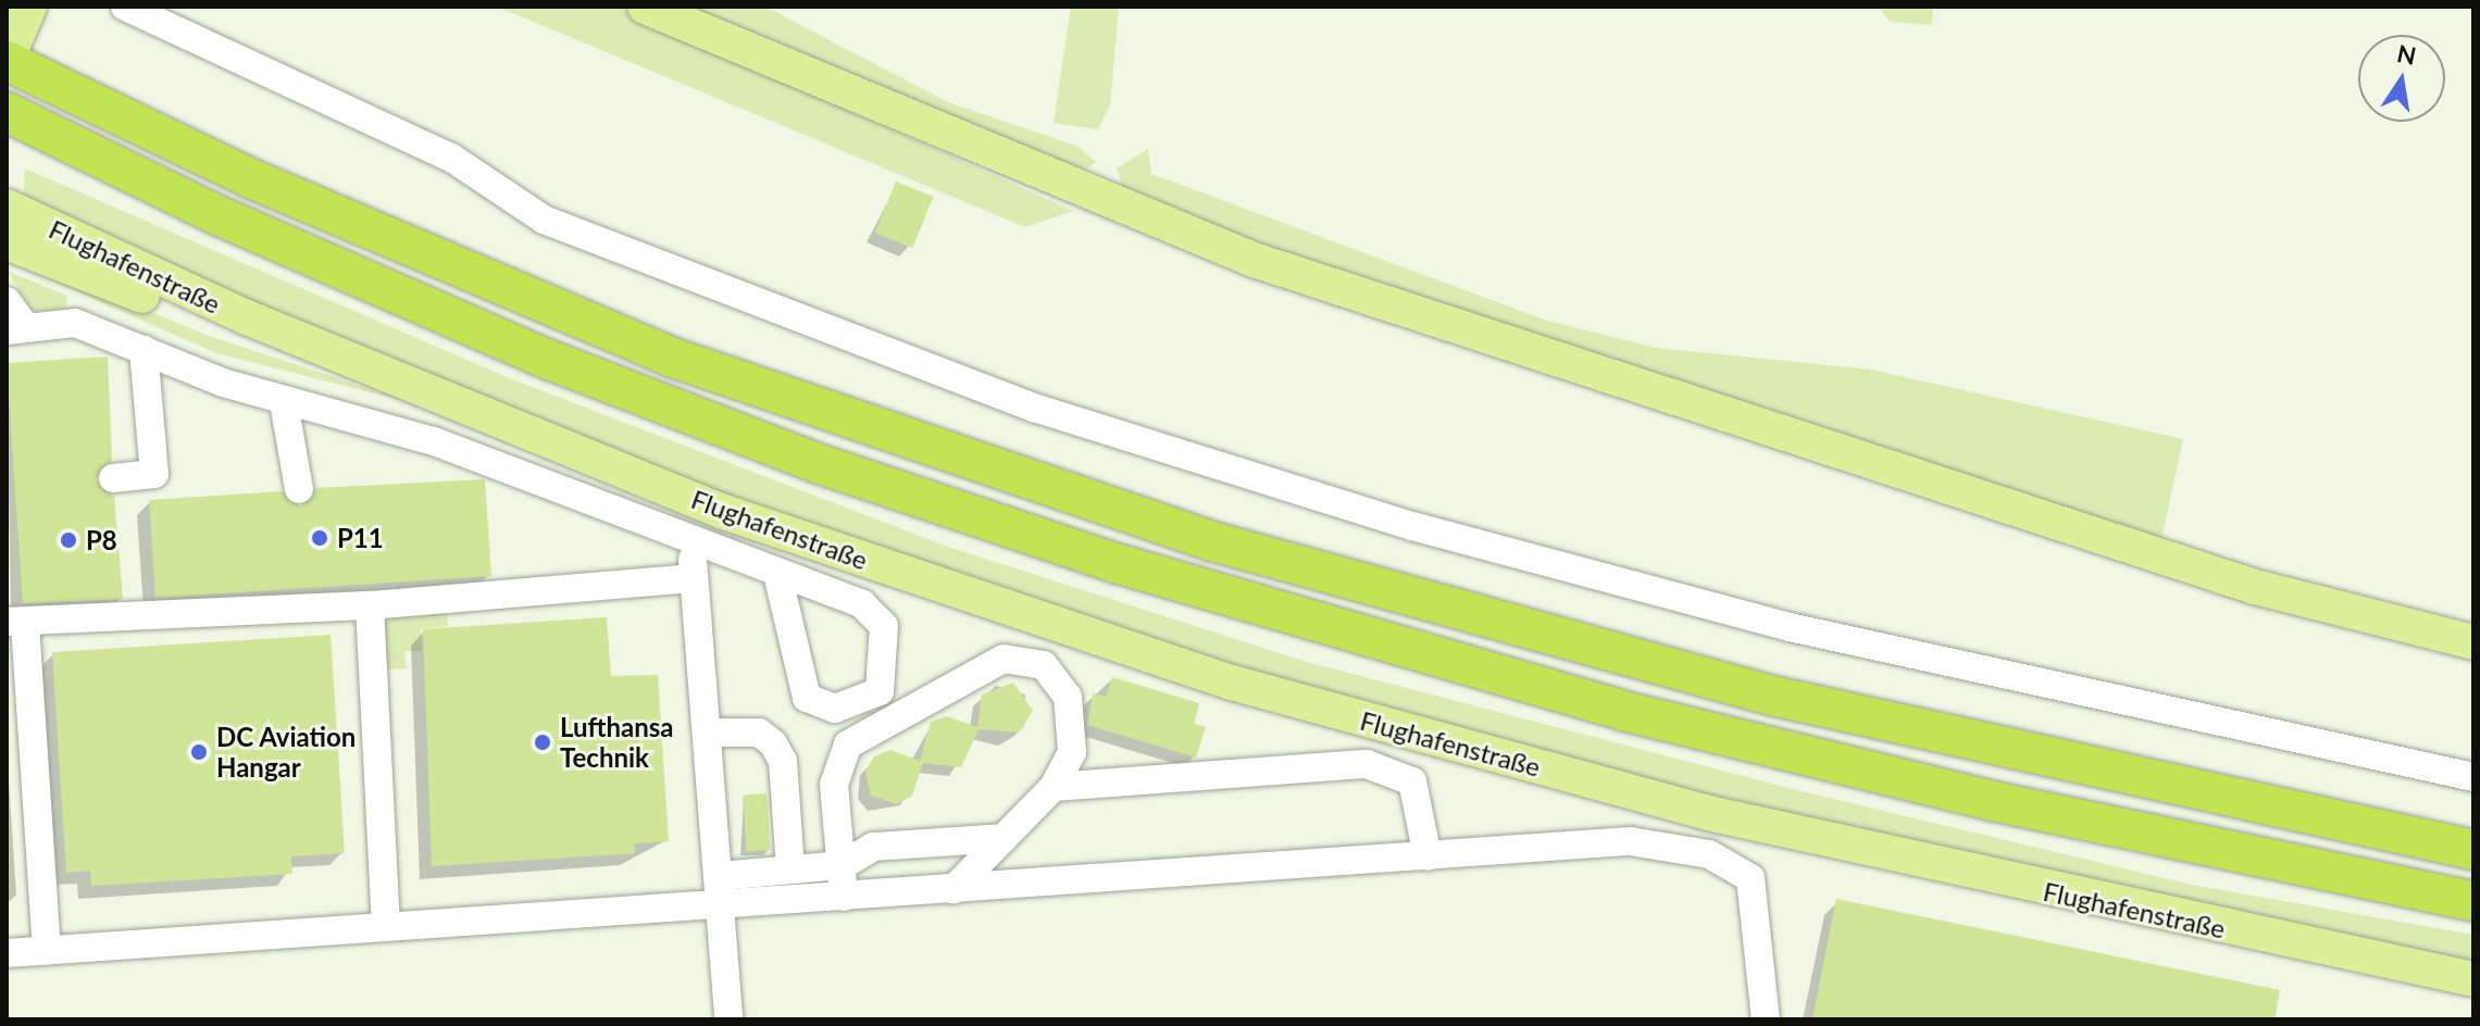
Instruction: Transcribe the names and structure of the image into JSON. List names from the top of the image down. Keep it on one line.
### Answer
{"streets":{"main road":["Flughafenstraße"]},"places":["P11","P8","Lufthansa Technik","DC Aviation Hangar"],"north":"top"}
